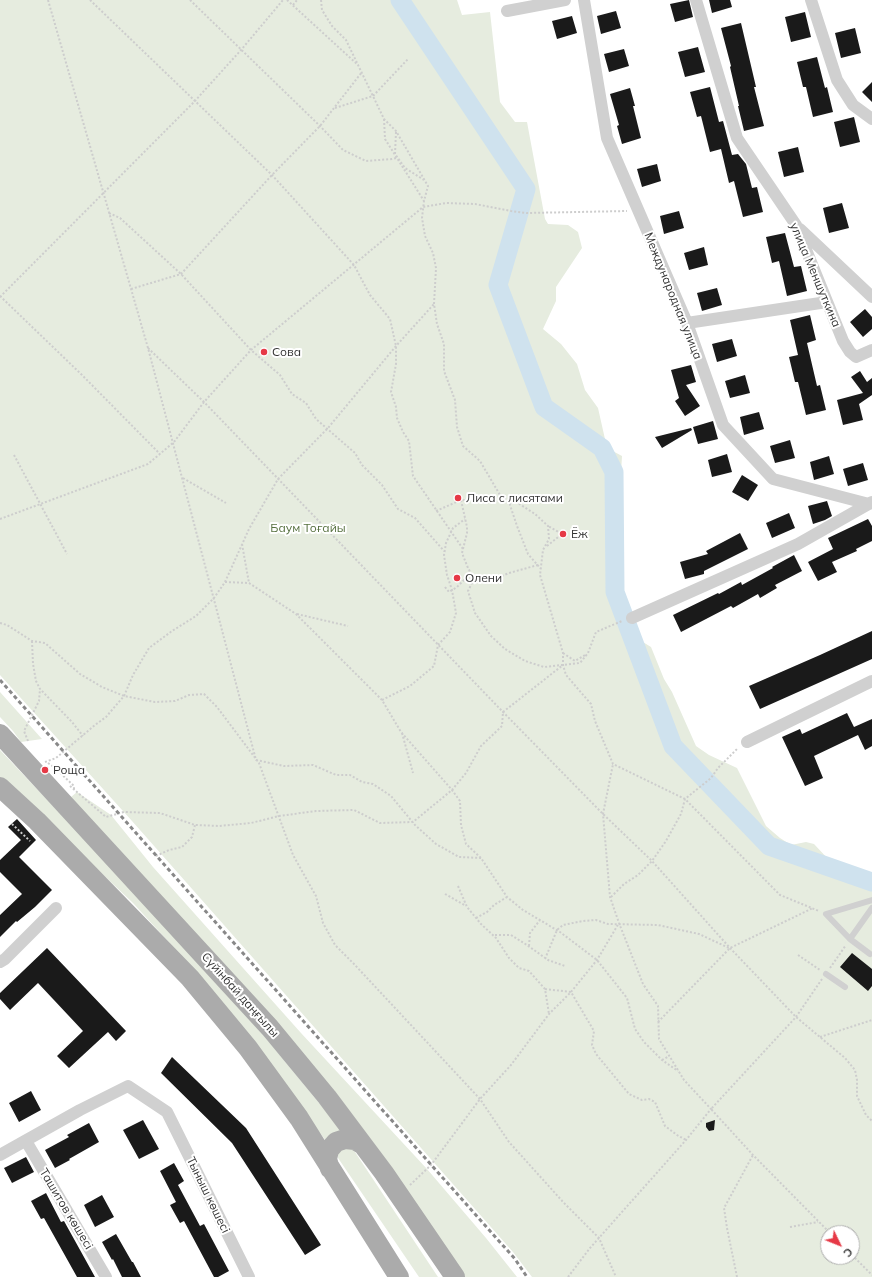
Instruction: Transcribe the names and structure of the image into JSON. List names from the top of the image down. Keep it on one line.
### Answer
{"streets":{"main road":["Сүйінбай даңғылы"],"street":["улица Меншуткина","Международная улица","Тыныш көшесі","Ташитов көшесі"]},"crossings":[["Тыныш көшесі","Ташитов көшесі"]],"parks":["Баум Тоғайы"],"places":["Сова","Лиса с лисятами","Ёж","Олени","Роща"],"north":"bottom right"}
